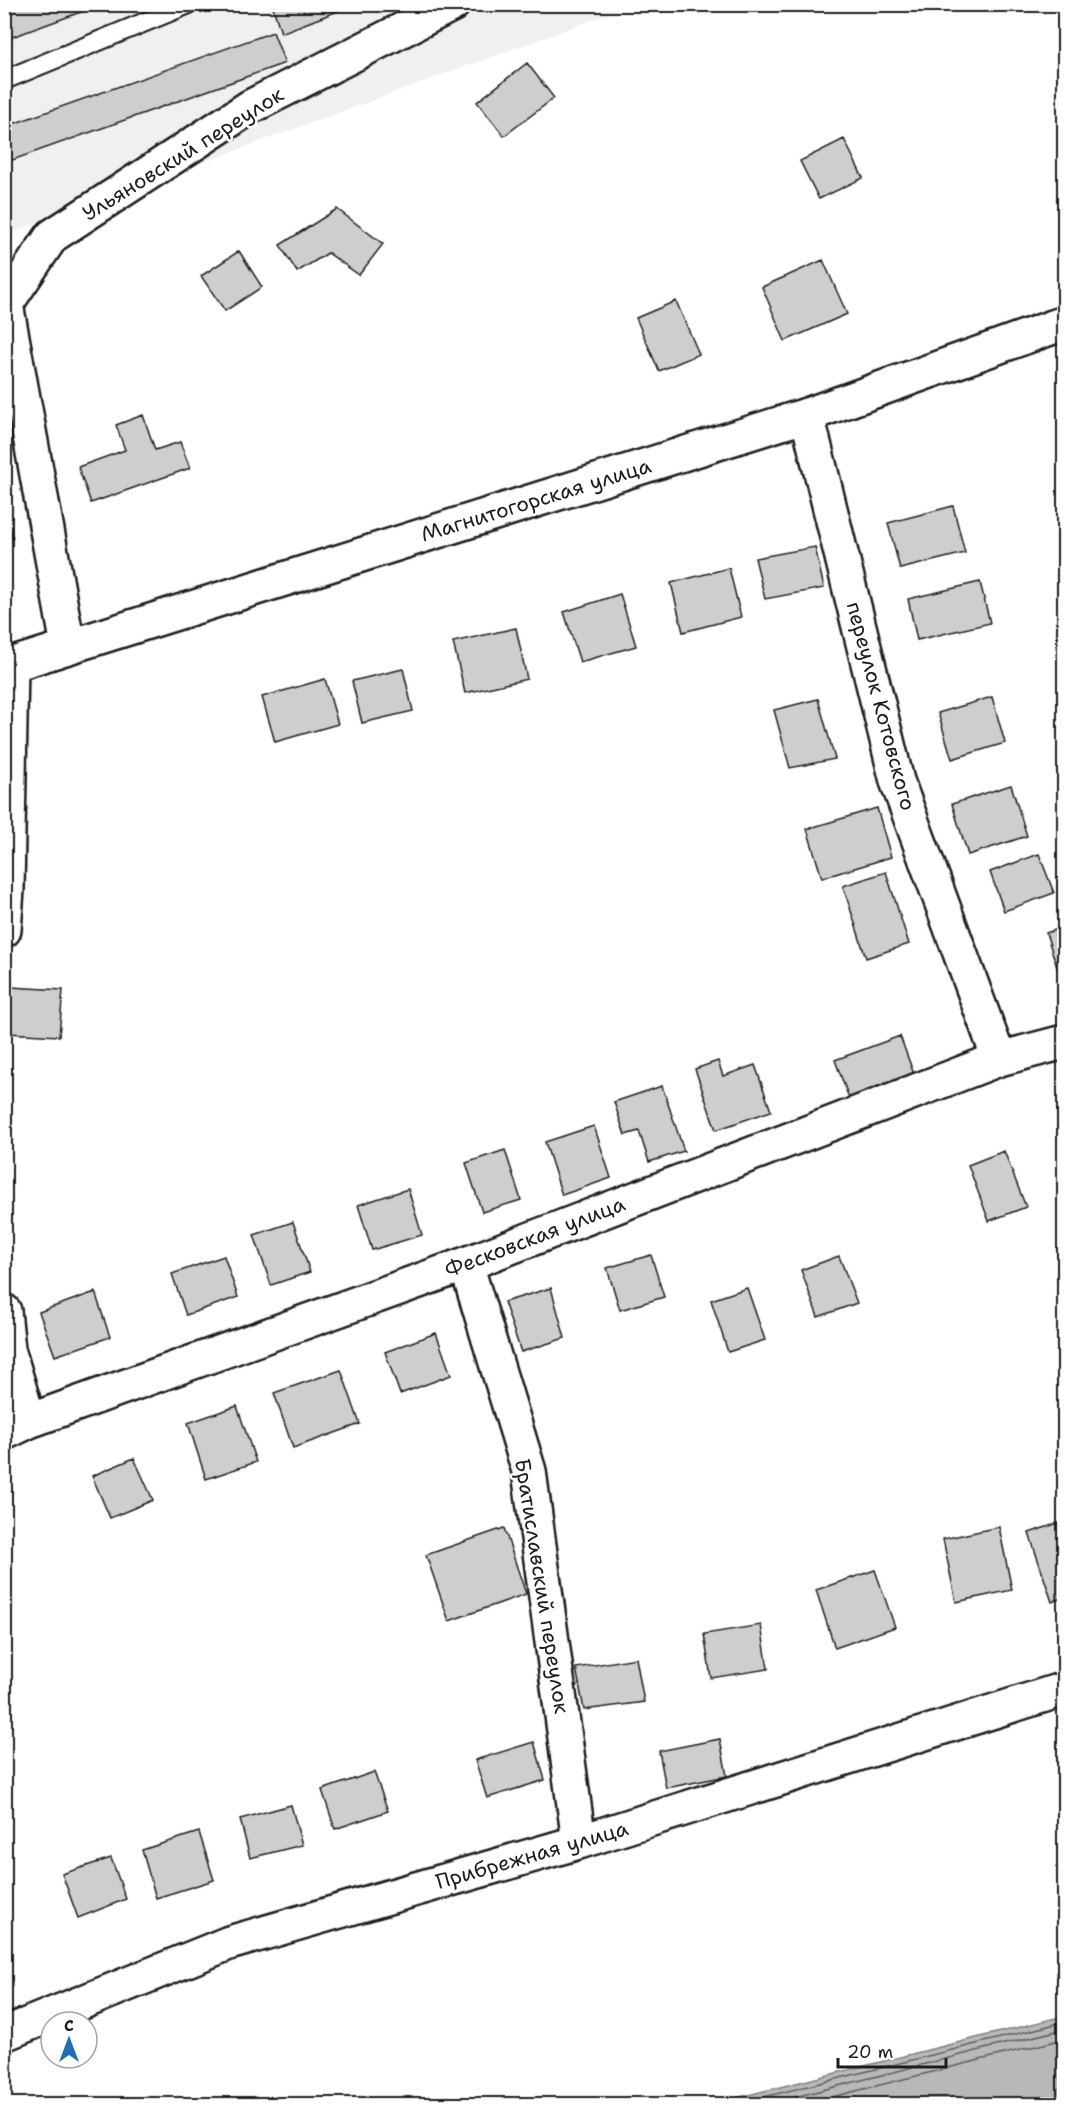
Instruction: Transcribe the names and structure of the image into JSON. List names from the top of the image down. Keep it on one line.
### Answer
{"streets":{"street":["Ульяновский переулок","Магнитогорская улица","переулок Котовского","Фесковская улица","Братиславский переулок","Прибрежная улица"]},"crossings":[["Магнитогорская улица","переулок Котовского"],["переулок Котовского","Фесковская улица"],["Фесковская улица","Братиславский переулок"],["Братиславский переулок","Прибрежная улица"]],"scale_bar":"20 m","north":"top"}
